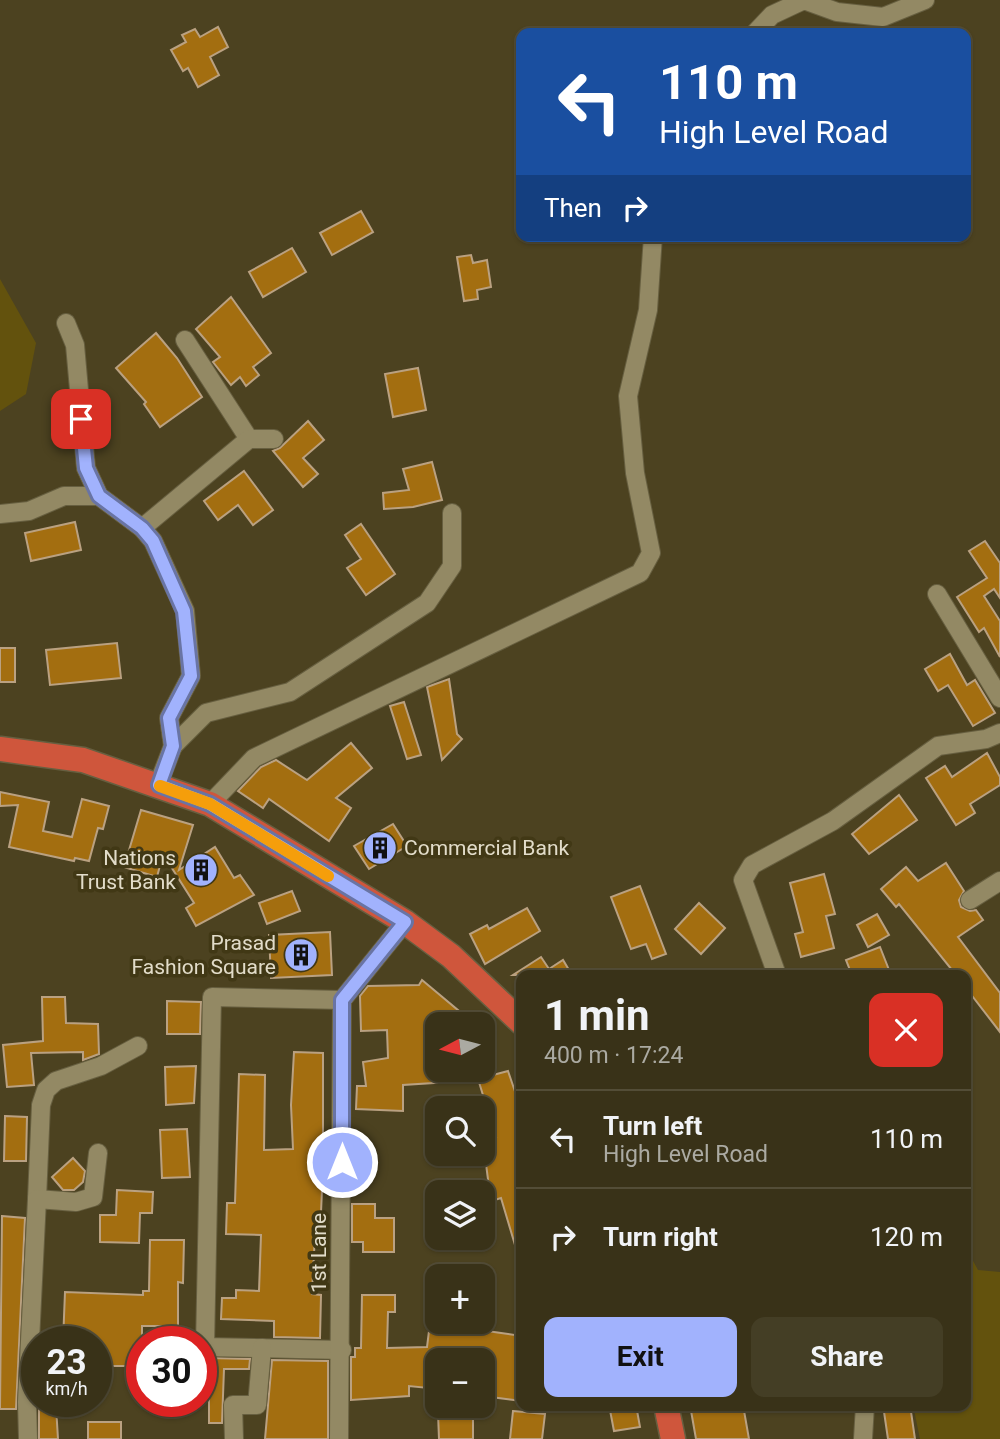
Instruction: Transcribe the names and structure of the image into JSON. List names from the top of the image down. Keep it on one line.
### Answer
{"streets":{"street":["1st Lane"]},"places":{"building":["Commercial Bank","Nations Trust Bank","Prasad Fashion Square"]},"north":"left","page":{"turn":["110 m","High Level Road"],"then":"Then","heading":["1 min","400 m · 17:24"],"map_buttons":["+","−"],"list":[{"name":"Turn left","note":"High Level Road","value":"110 m"},{"name":"Turn right","value":"120 m"}],"buttons":["Exit","Share"],"speed":"23 km/h","limit":"30"}}
